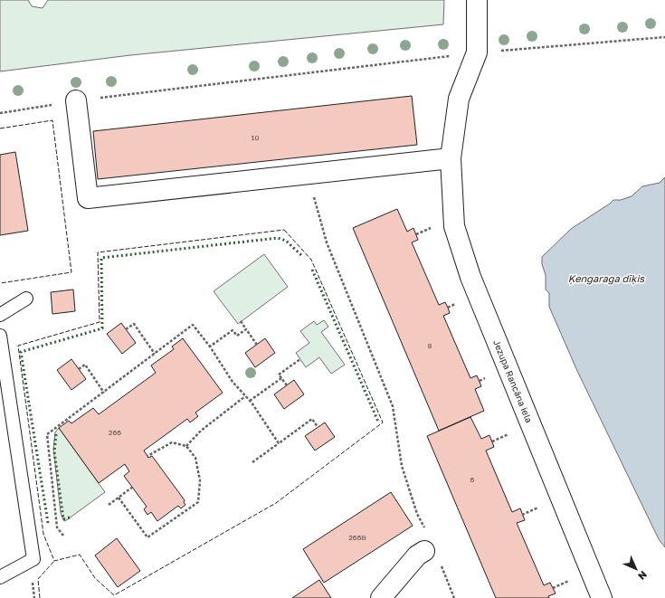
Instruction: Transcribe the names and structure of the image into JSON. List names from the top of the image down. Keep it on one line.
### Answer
{"streets":{"street":["Jezupa Rancāna iela"]},"water":["Ķengaraga dīķis"],"house_numbers":["10","8","266","6","266B"],"north":"bottom right"}
